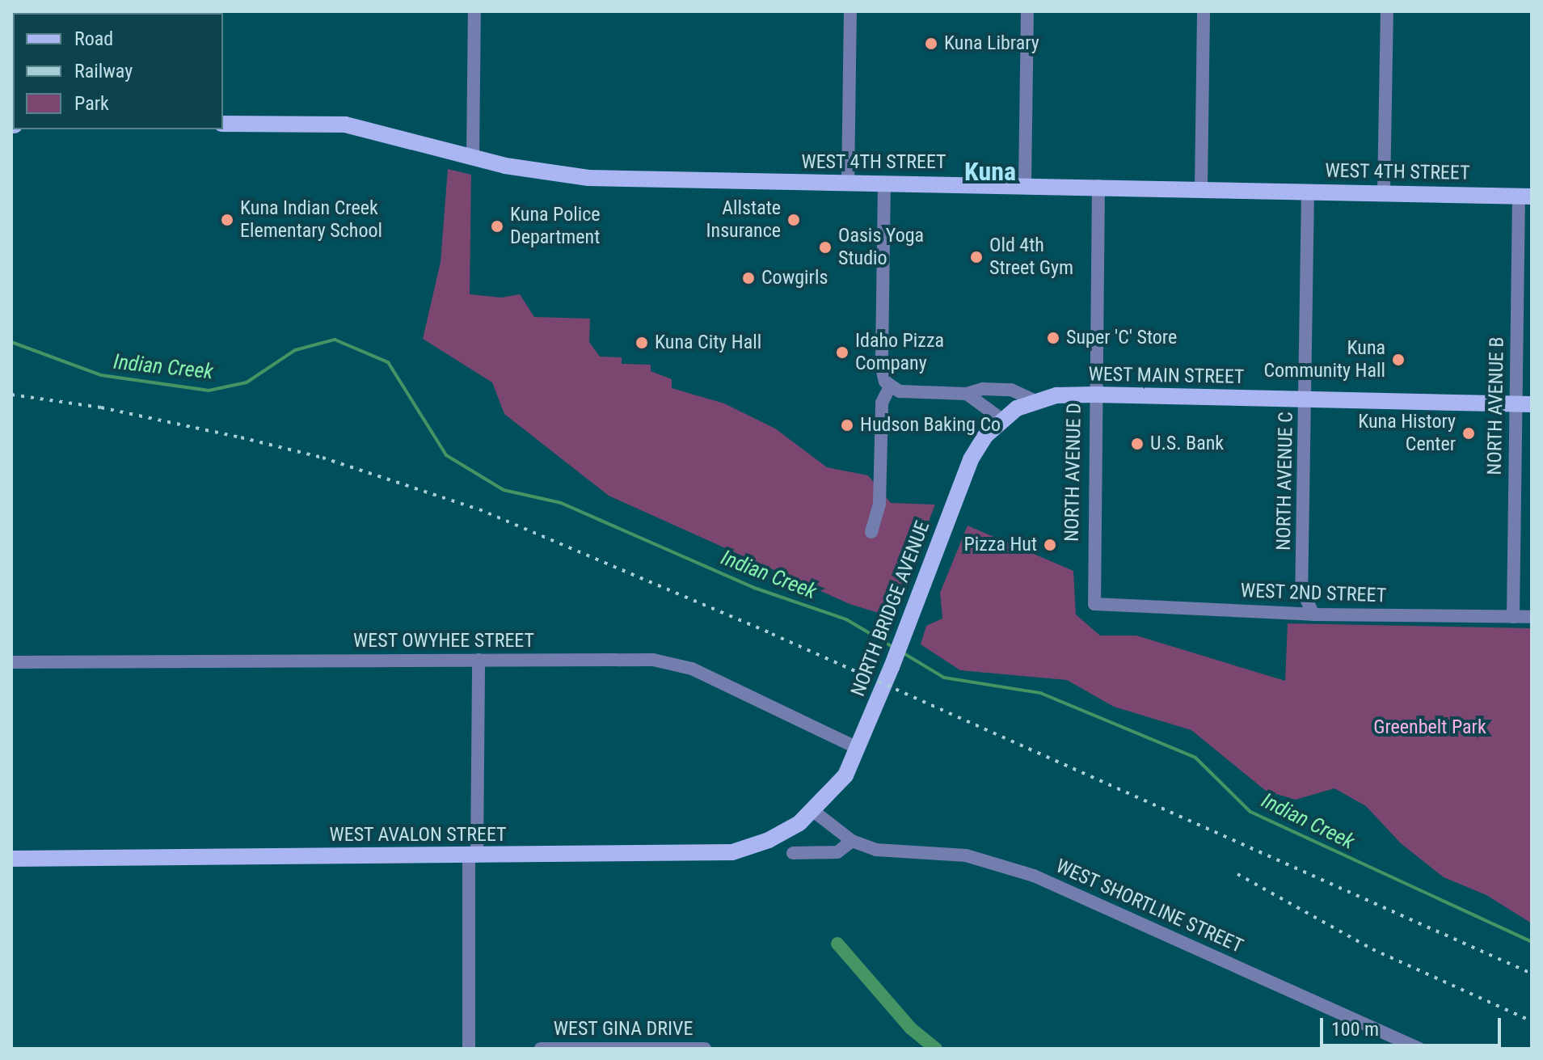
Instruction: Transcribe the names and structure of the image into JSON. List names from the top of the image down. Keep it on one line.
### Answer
{"streets":{"main road":["WEST 4TH STREET","WEST MAIN STREET","NORTH BRIDGE AVENUE","WEST AVALON STREET"],"street":["NORTH AVENUE B","NORTH AVENUE D","NORTH AVENUE C","WEST 2ND STREET","WEST OWYHEE STREET","WEST SHORTLINE STREET","WEST GINA DRIVE"]},"crossings":[["WEST 4TH STREET","NORTH AVENUE B"],["WEST 4TH STREET","NORTH AVENUE D"],["WEST 4TH STREET","NORTH AVENUE C"],["WEST MAIN STREET","NORTH AVENUE B"],["WEST MAIN STREET","NORTH AVENUE D"],["WEST MAIN STREET","NORTH AVENUE C"],["WEST MAIN STREET","NORTH BRIDGE AVENUE"],["NORTH AVENUE B","WEST 2ND STREET"],["NORTH AVENUE D","WEST 2ND STREET"],["NORTH AVENUE C","WEST 2ND STREET"],["NORTH BRIDGE AVENUE","WEST OWYHEE STREET"],["NORTH BRIDGE AVENUE","WEST AVALON STREET"],["NORTH BRIDGE AVENUE","WEST SHORTLINE STREET"],["WEST AVALON STREET","WEST SHORTLINE STREET"]],"districts":["Kuna"],"water":["Indian Creek"],"parks":["Greenbelt Park"],"places":["Kuna Library","Kuna Indian Creek Elementary School","Allstate Insurance","Kuna Police Department","Oasis Yoga Studio","Old 4th Street Gym","Cowgirls","Super 'C' Store","Kuna City Hall","Idaho Pizza Company","Kuna Community Hall","Hudson Baking Co","Kuna History Center","U.S. Bank","Pizza Hut"],"legend":["Road","Railway","Park"],"scale_bar":"100 m"}
